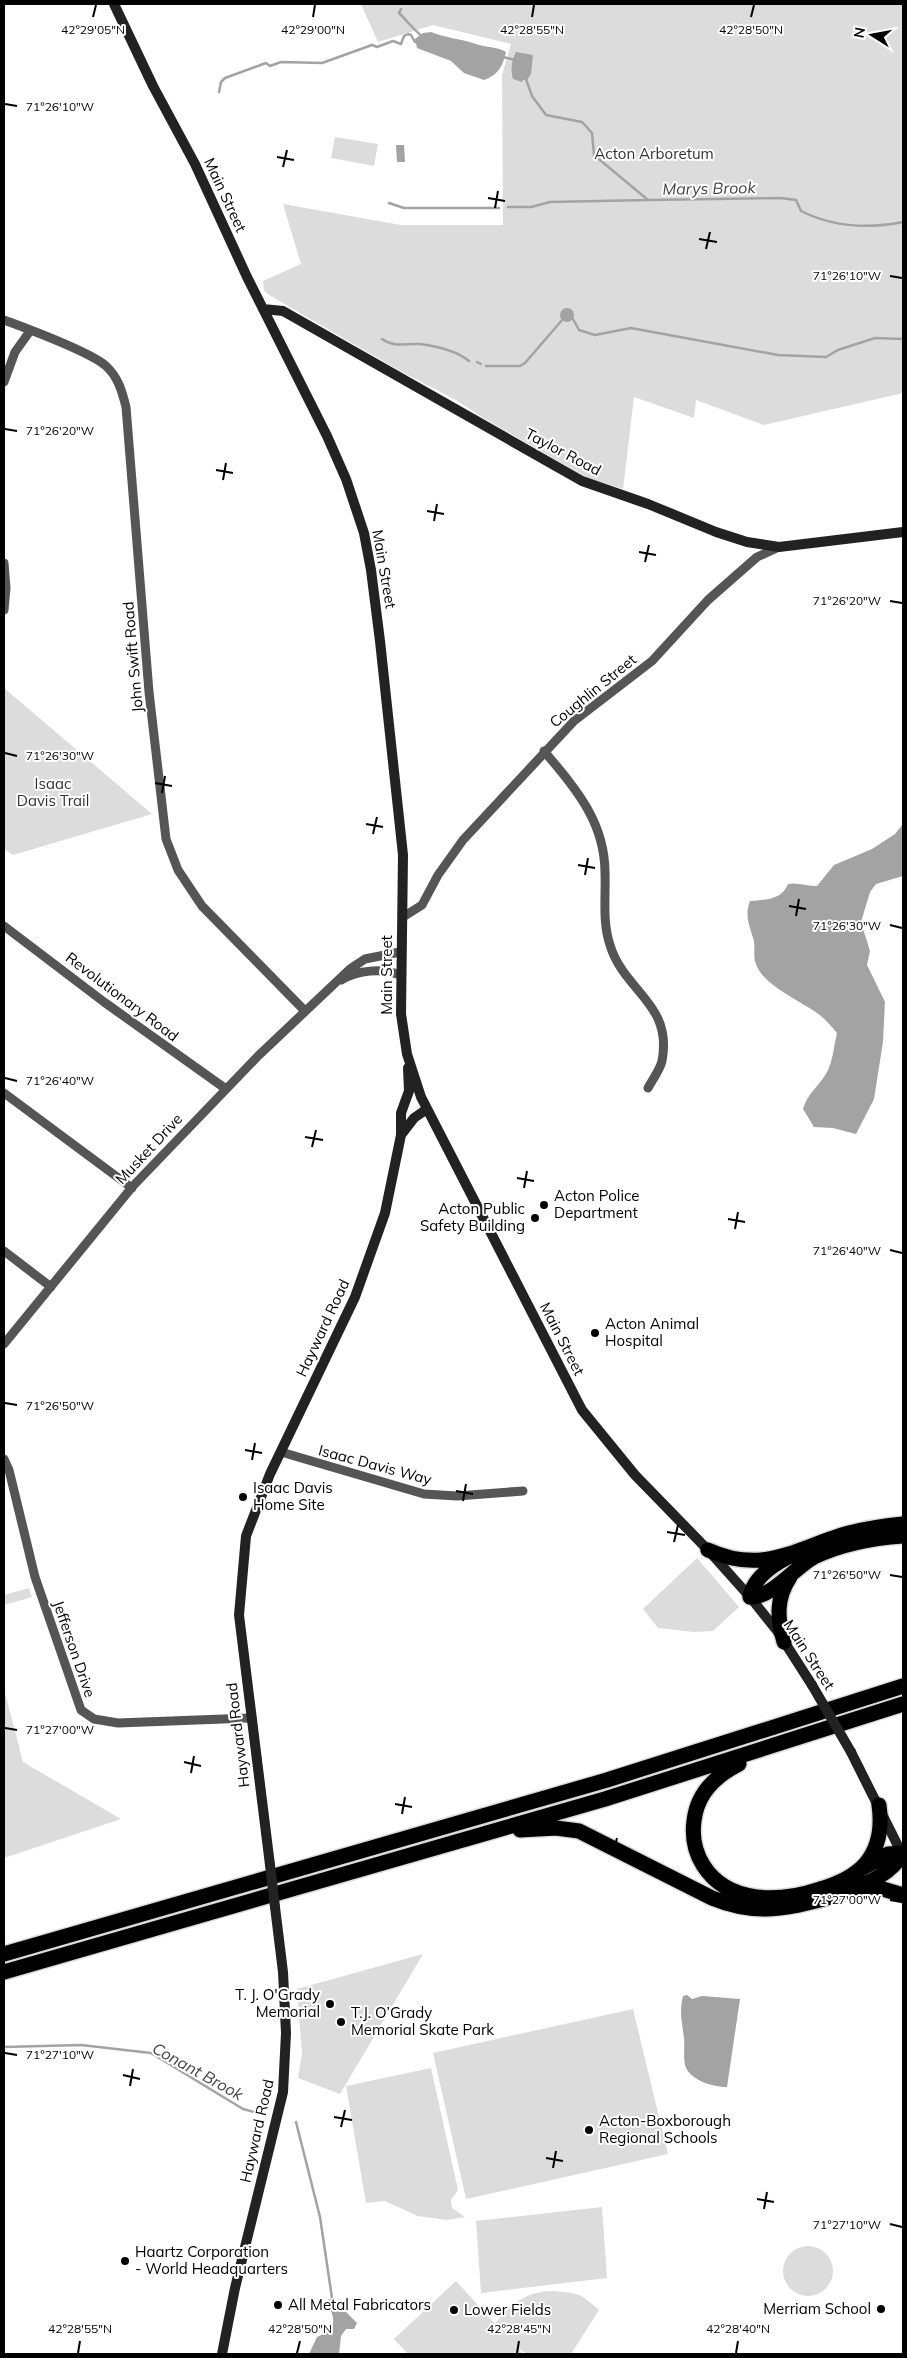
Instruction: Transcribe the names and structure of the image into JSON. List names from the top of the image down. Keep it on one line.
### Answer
{"streets":{"street":["Main Street","Taylor Road","John Swift Road","Coughlin Street","Revolutionary Road","Musket Drive","Hayward Road","Isaac Davis Way","Jefferson Drive"]},"crossings":[["Main Street","Taylor Road"],["Main Street","Coughlin Street"],["Main Street","Musket Drive"],["Main Street","Hayward Road"],["Taylor Road","Coughlin Street"],["John Swift Road","Musket Drive"],["Revolutionary Road","Musket Drive"],["Hayward Road","Isaac Davis Way"],["Hayward Road","Jefferson Drive"]],"water":["Marys Brook","Conant Brook"],"parks":["Acton Arboretum","Isaac Davis Trail"],"places":["Acton Police Department","Acton Public Safety Building","Acton Animal Hospital","Isaac Davis Home Site","T. J. O'Grady Memorial","T.J. O’Grady Memorial Skate Park","Acton-Boxborough Regional Schools","Haartz Corporation - World Headquarters","All Metal Fabricators","Merriam School","Lower Fields"],"north":"left","coordinates":["42°29'05\"N","42°29'00\"N","42°28'55\"N","42°28'50\"N","71°26'10\"W","71°26'20\"W","71°26'30\"W","71°26'40\"W","71°26'50\"W","71°27'00\"W","71°27'10\"W","42°28'45\"N","42°28'40\"N"]}
